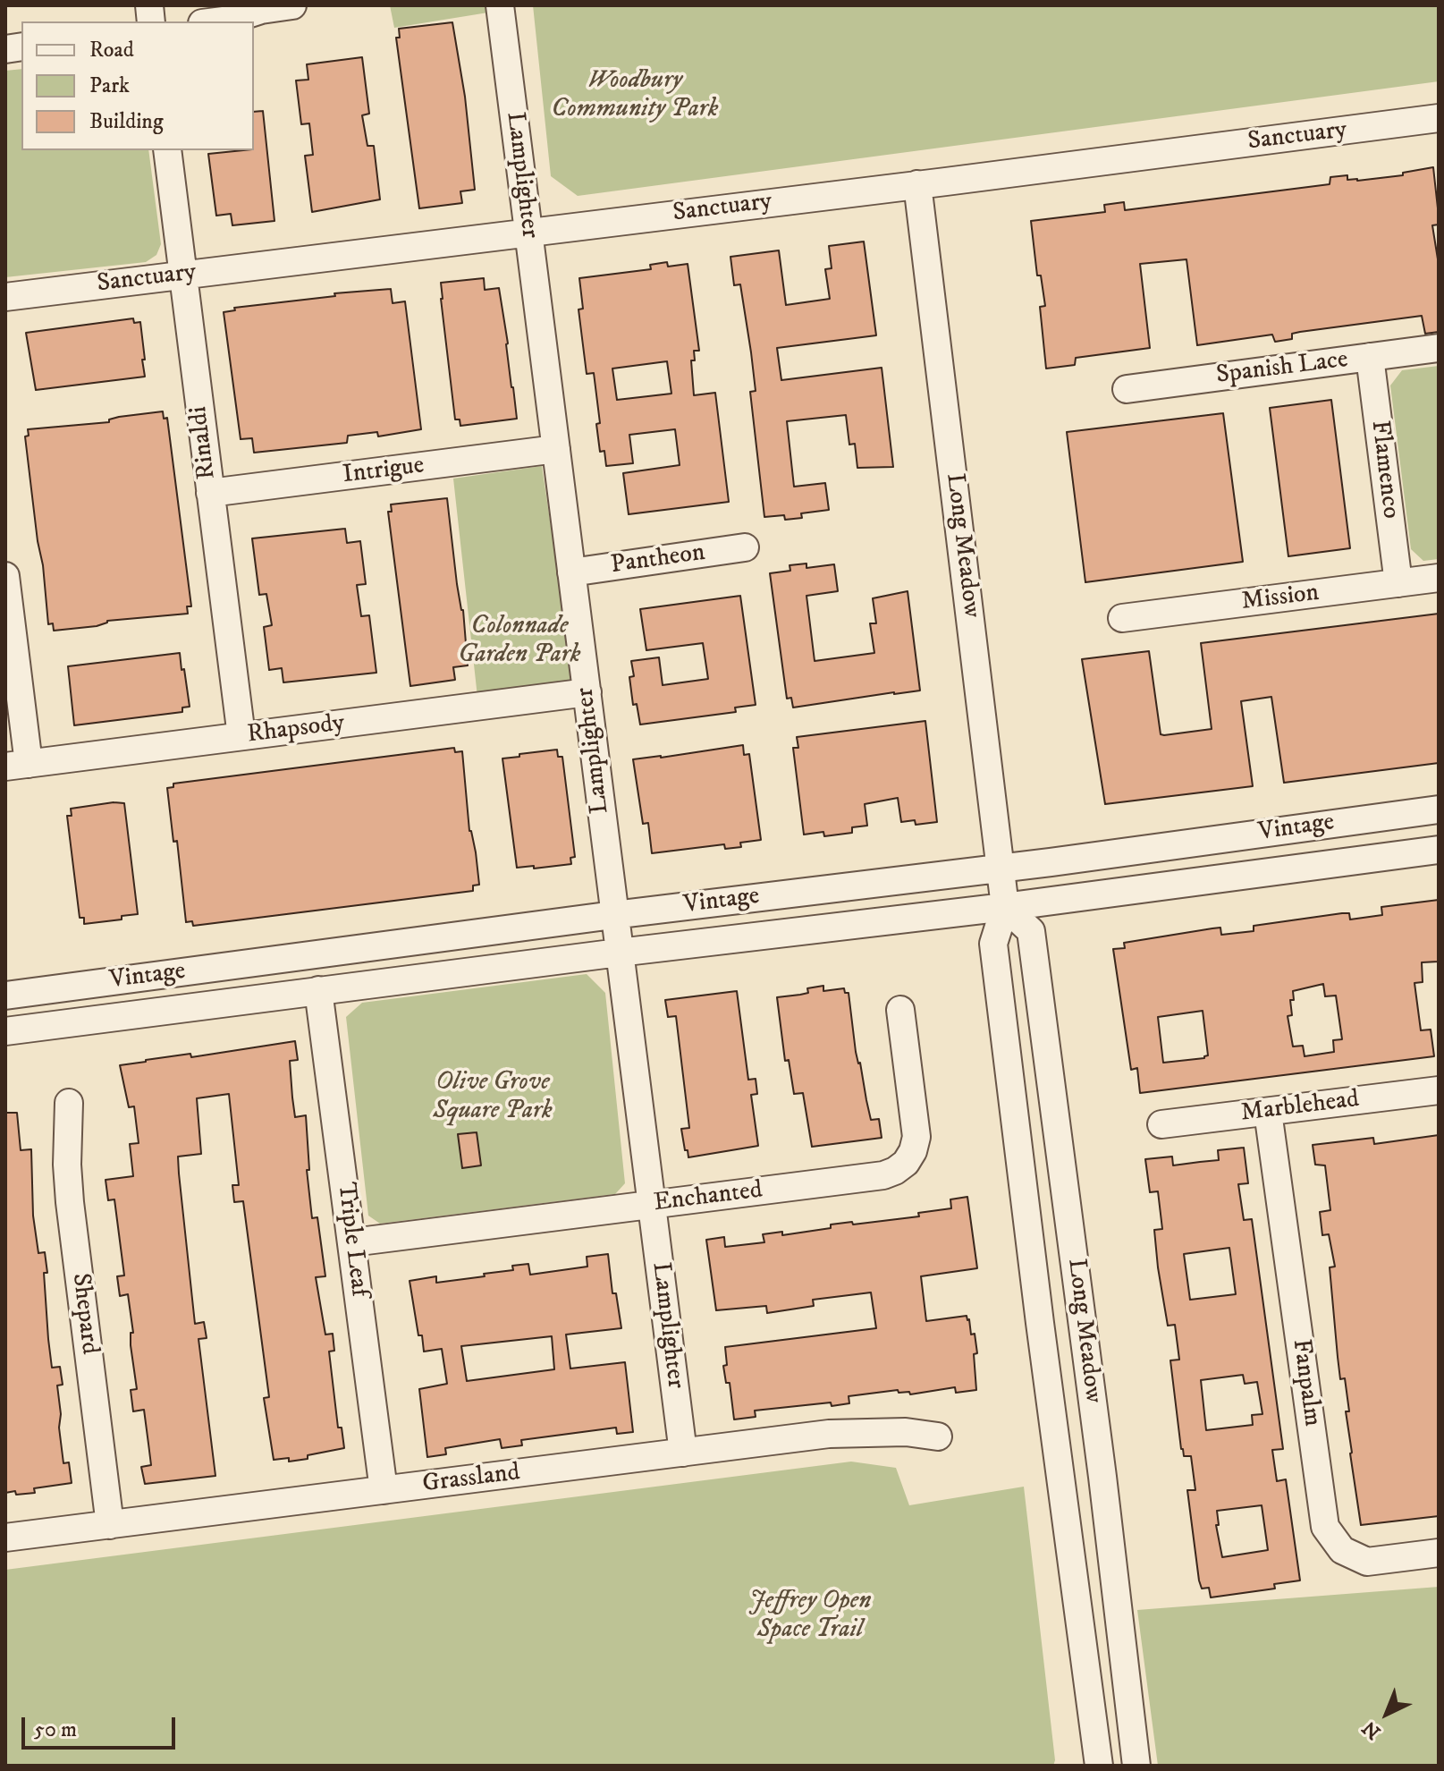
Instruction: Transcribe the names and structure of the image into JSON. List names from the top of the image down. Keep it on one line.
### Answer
{"streets":{"street":["Sanctuary","Lamplighter","Spanish Lace","Rinaldi","Flamenco","Intrigue","Long Meadow","Pantheon","Mission","Rhapsody","Vintage","Marblehead","Enchanted","Triple Leaf","Shepard","Fanpalm","Grassland"]},"crossings":[["Sanctuary","Lamplighter"],["Sanctuary","Rinaldi"],["Sanctuary","Long Meadow"],["Lamplighter","Intrigue"],["Lamplighter","Pantheon"],["Lamplighter","Rhapsody"],["Lamplighter","Vintage"],["Lamplighter","Enchanted"],["Lamplighter","Grassland"],["Spanish Lace","Flamenco"],["Rinaldi","Intrigue"],["Rinaldi","Rhapsody"],["Flamenco","Mission"],["Long Meadow","Vintage"],["Vintage","Triple Leaf"],["Marblehead","Fanpalm"],["Enchanted","Triple Leaf"],["Triple Leaf","Grassland"],["Shepard","Grassland"]],"parks":["Woodbury Community Park","Colonnade Garden Park","Olive Grove Square Park","Jeffrey Open Space Trail"],"legend":["Road","Park","Building"],"scale_bar":"50 m","north":"bottom left"}
